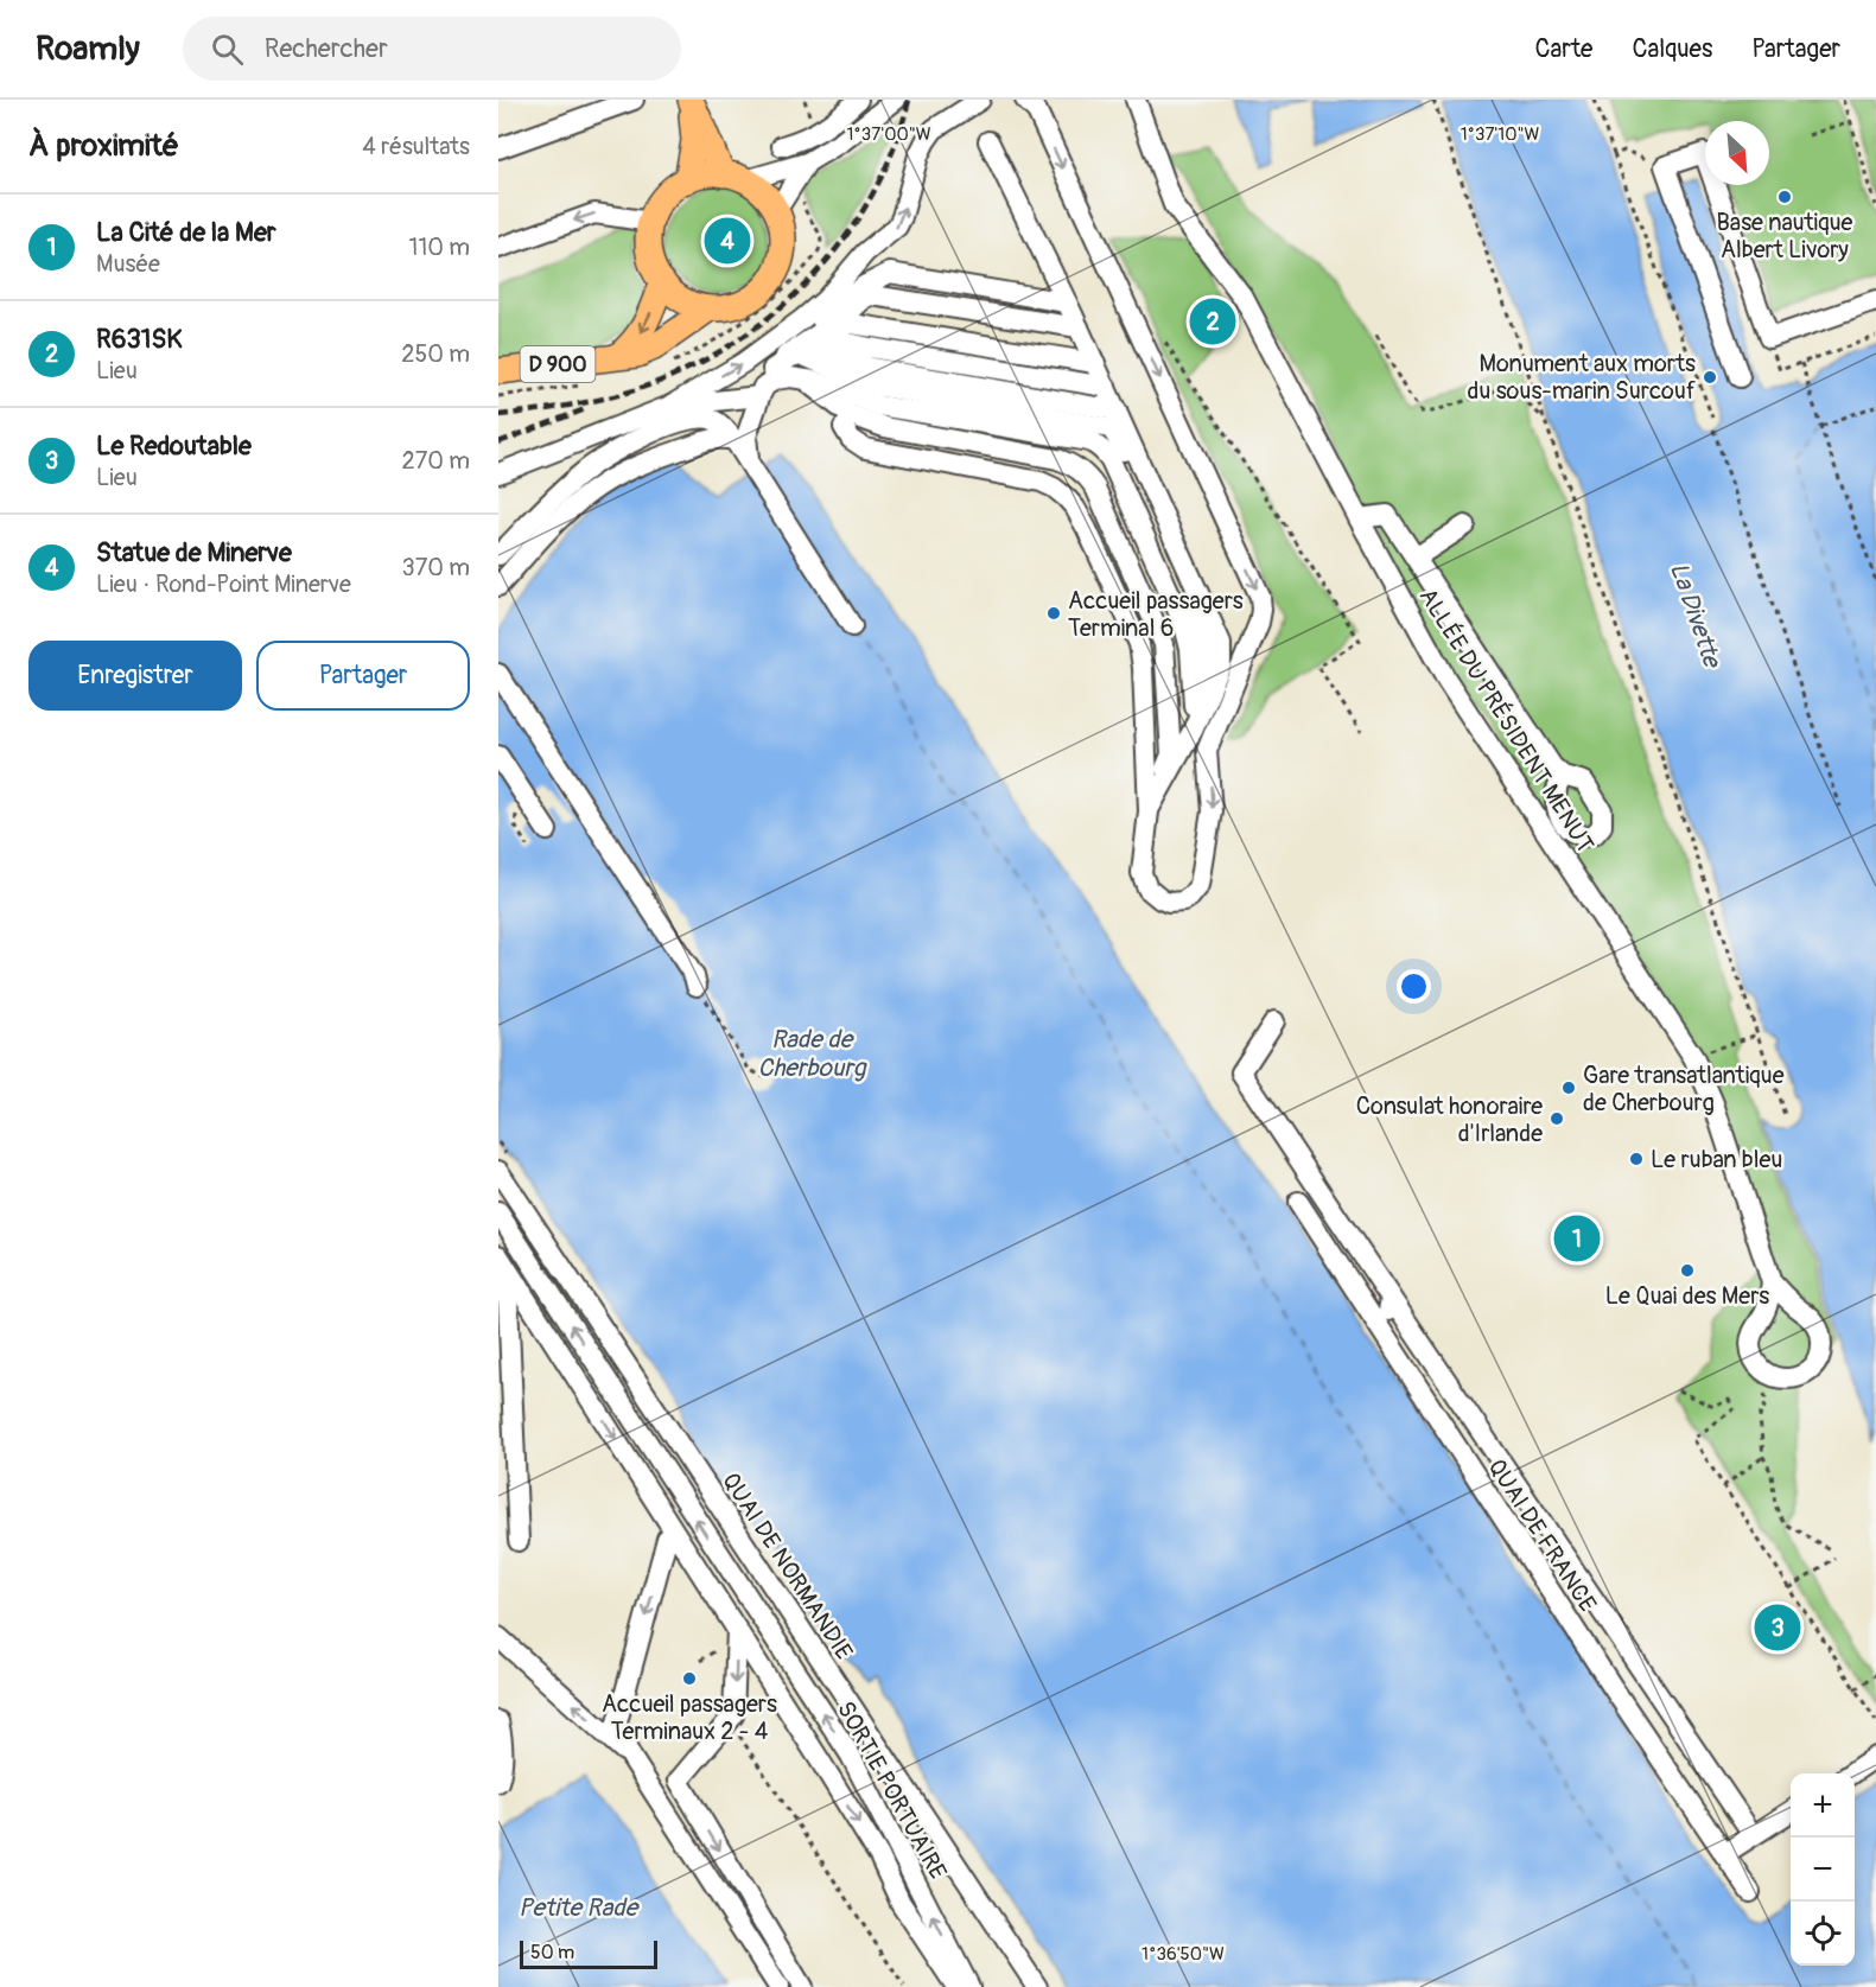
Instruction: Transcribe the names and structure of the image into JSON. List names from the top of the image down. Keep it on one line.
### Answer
{"streets":{"main road":["D 900"],"street":["ALLÉE DU PRÉSIDENT MENUT","QUAI DE FRANCE","QUAI DE NORMANDIE","SORTIE PORTUAIRE"]},"water":["La Divette","Rade de Cherbourg","Petite Rade"],"places":["Base nautique Albert Livory","Monument aux morts du sous-marin Surcouf","Accueil passagers Terminal 6","Gare transatlantique de Cherbourg","Consulat honoraire d'Irlande","Le ruban bleu","Le Quai des Mers","Accueil passagers Terminaux 2 - 4"],"scale_bar":"50 m","north":"bottom right","page":{"header":"Roamly","search":"Rechercher","nav":["Carte","Calques","Partager"],"heading":["À proximité","4 résultats"],"list":[{"mark":"1","name":"La Cité de la Mer","note":"Musée","value":"110 m"},{"mark":"2","name":"R631SK","note":"Lieu","value":"250 m"},{"mark":"3","name":"Le Redoutable","note":"Lieu","value":"270 m"},{"mark":"4","name":"Statue de Minerve","note":"Lieu · Rond-Point Minerve","value":"370 m"}],"pins":["4","2","1","3"],"buttons":["Enregistrer","Partager"],"map_buttons":["+","−"],"scale":"50 m"},"coordinates":["1°37'10\"W","1°37'00\"W","1°36'50\"W"]}
